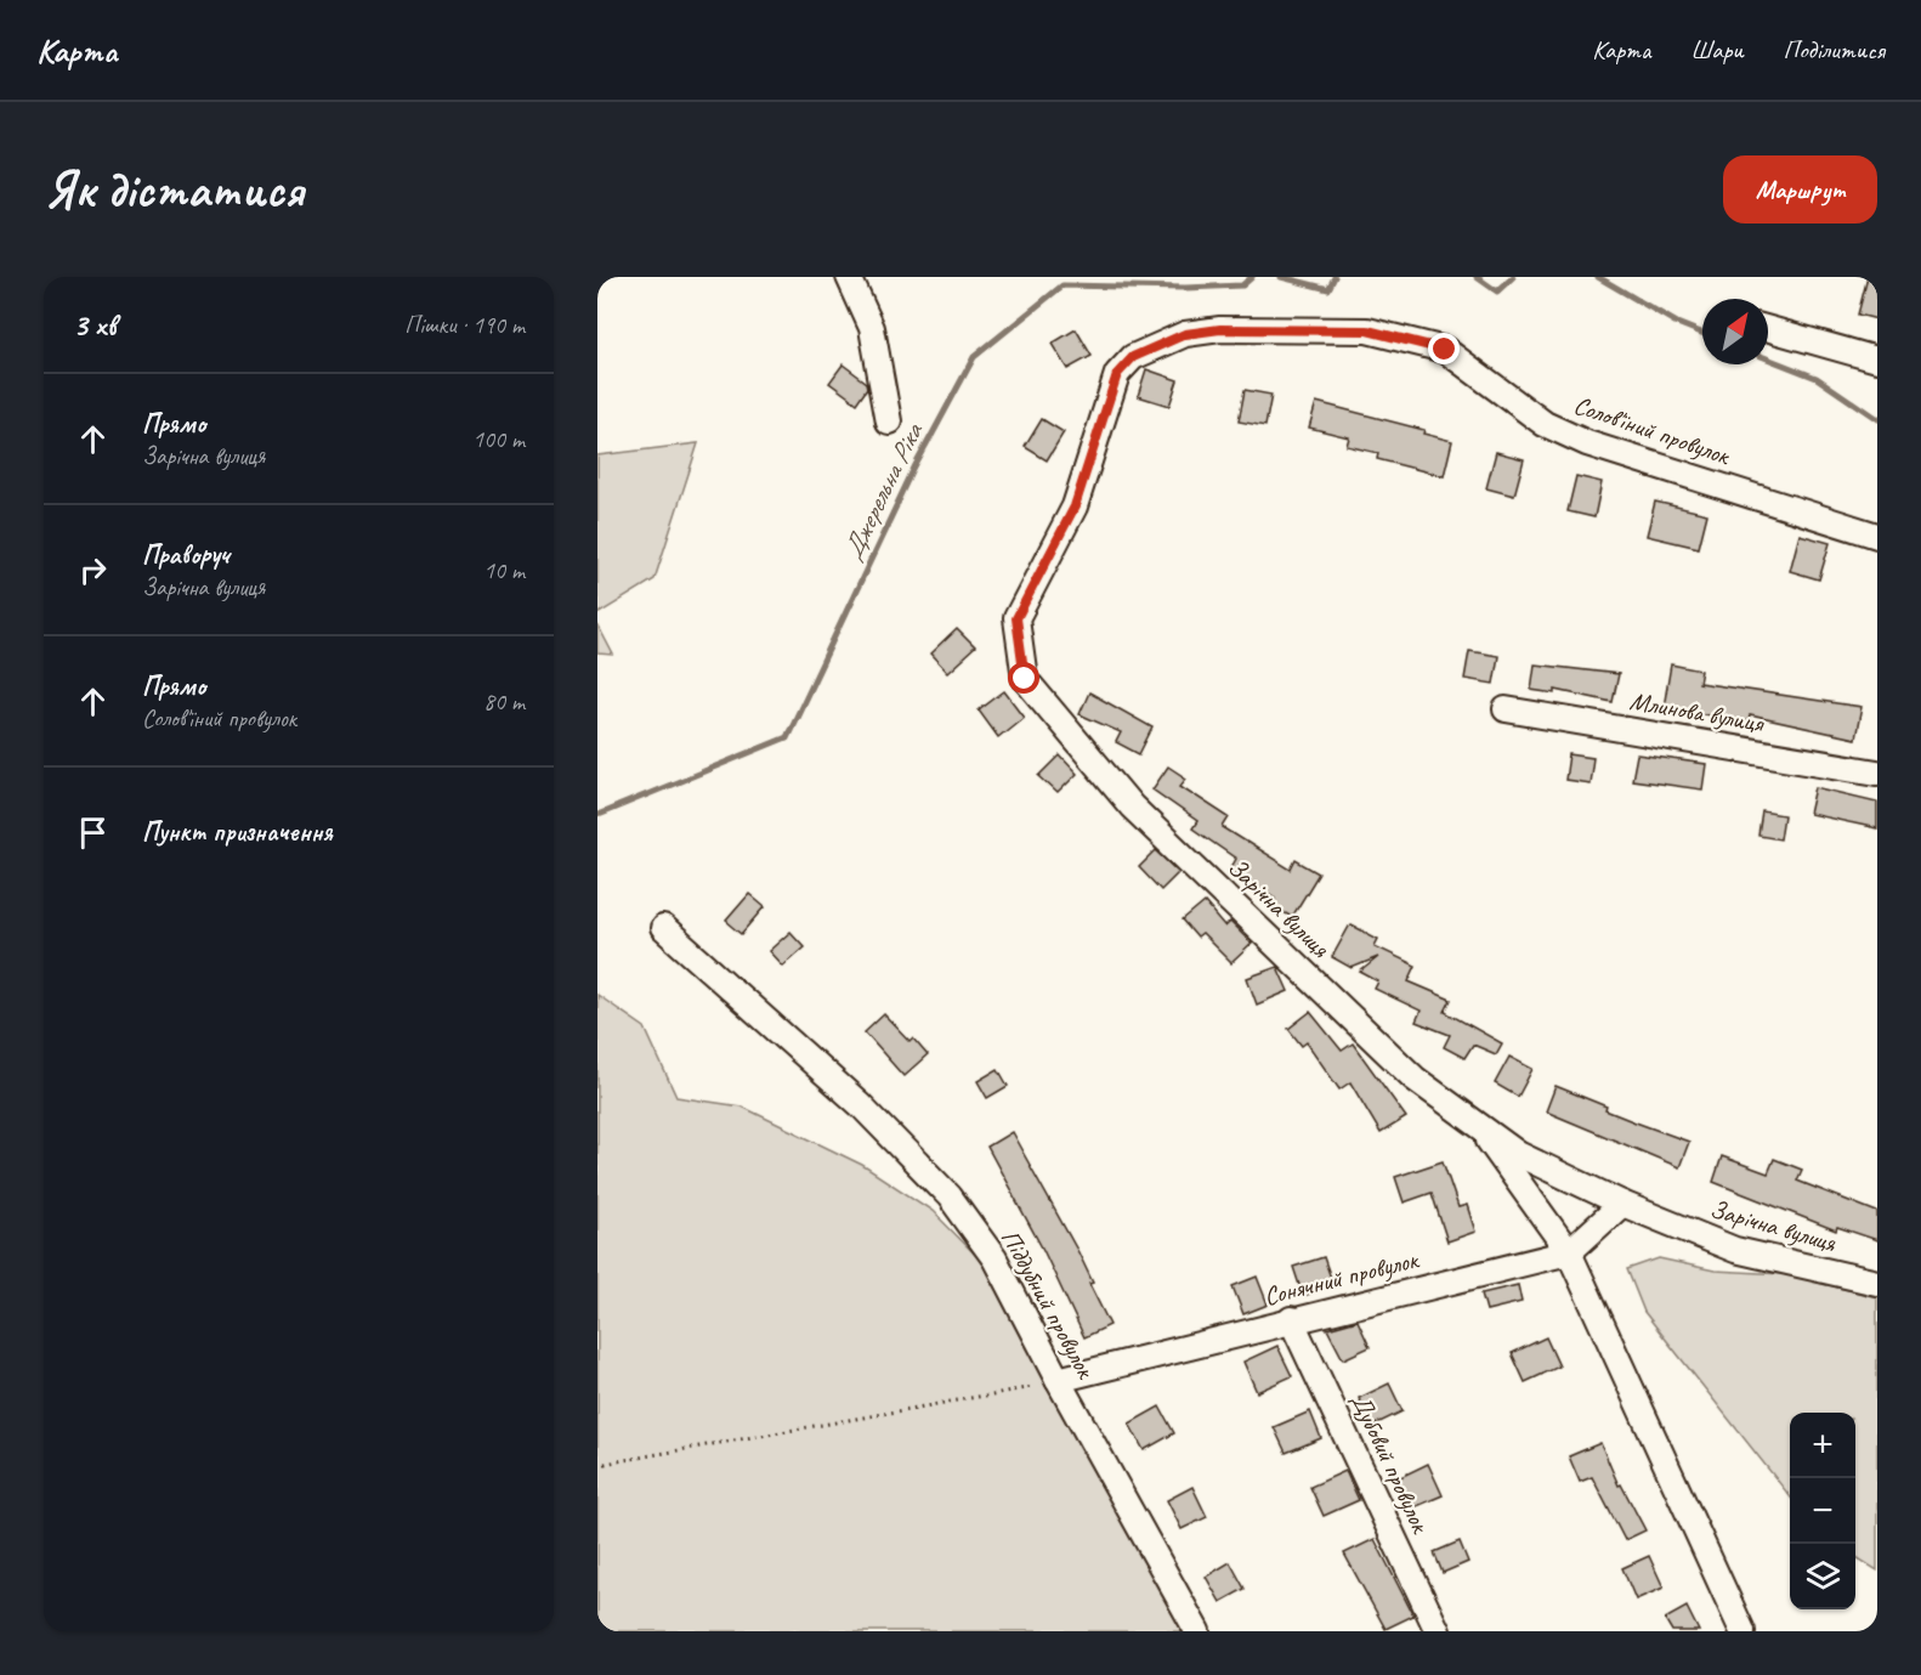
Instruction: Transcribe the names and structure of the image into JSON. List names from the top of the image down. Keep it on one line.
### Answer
{"streets":{"street":["Солов'їний провулок","Млинова вулиця","Зарічна вулиця","Сонячний провулок","Піддубний провулок","Дубовий провулок"]},"crossings":[["Солов'їний провулок","Зарічна вулиця"],["Зарічна вулиця","Сонячний провулок"],["Сонячний провулок","Піддубний провулок"],["Сонячний провулок","Дубовий провулок"]],"water":["Джерельна Ріка"],"north":"top right","page":{"header":"Карта","nav":["Карта","Шари","Поділитися"],"buttons":"Маршрут","title":"Як дістатися","heading":["3 хв","Пішки · 190 m"],"list":[["Прямо","Зарічна вулиця","100 m"],["Праворуч","Зарічна вулиця","10 m"],["Прямо","Солов'їний провулок","80 m"],"Пункт призначення"],"map_buttons":["+","−"]}}
